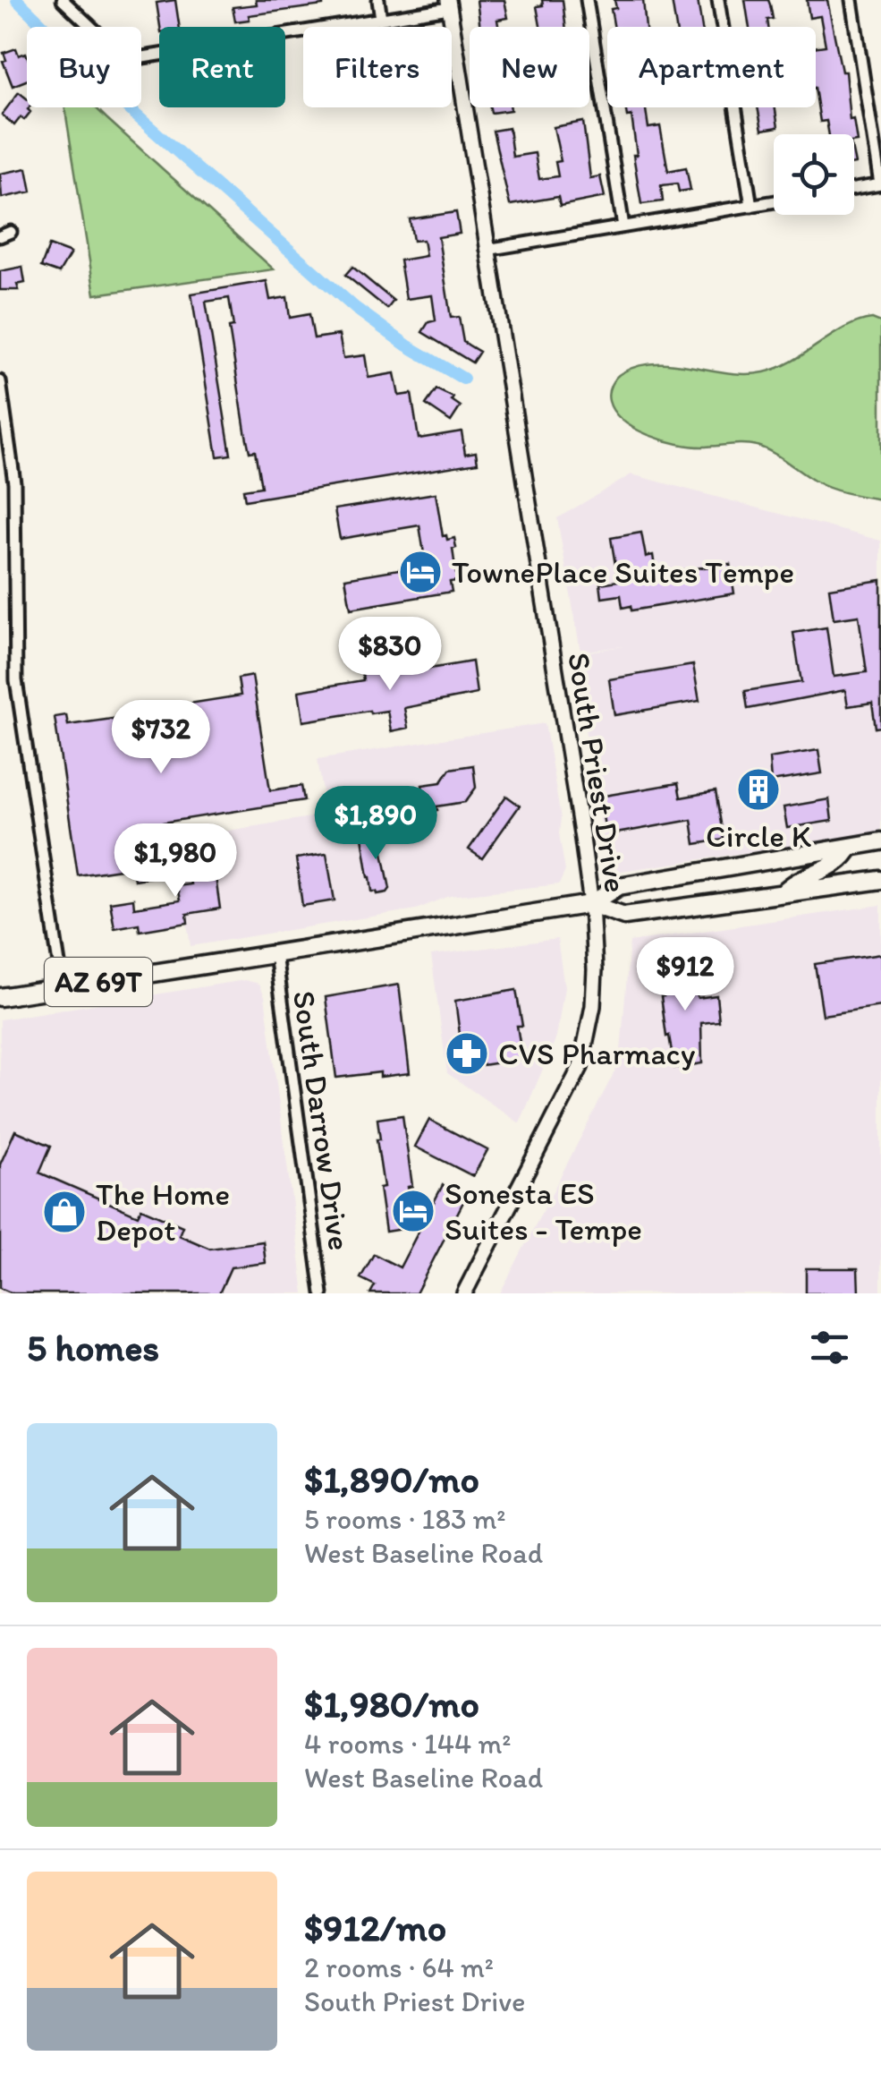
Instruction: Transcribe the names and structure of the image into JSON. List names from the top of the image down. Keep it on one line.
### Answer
{"streets":{"main road":["AZ 69T"],"street":["South Priest Drive","South Darrow Drive"]},"crossings":[["South Priest Drive","AZ 69T"],["AZ 69T","South Darrow Drive"]],"places":{"hotel":["TownePlace Suites Tempe","Sonesta ES Suites - Tempe"],"building":["Circle K"],"pharmacy":["CVS Pharmacy"],"shop":["The Home Depot"]},"page":{"chip":["Buy","Rent","Filters","New","Apartment"],"price":["$830","$732","$1,890","$1,980","$912"],"heading":"5 homes","list":[{"name":"$1,890/mo","note":"5 rooms · 183 m² · West Baseline Road"},{"name":"$1,980/mo","note":"4 rooms · 144 m² · West Baseline Road"},{"name":"$912/mo","note":"2 rooms · 64 m² · South Priest Drive"}]}}
